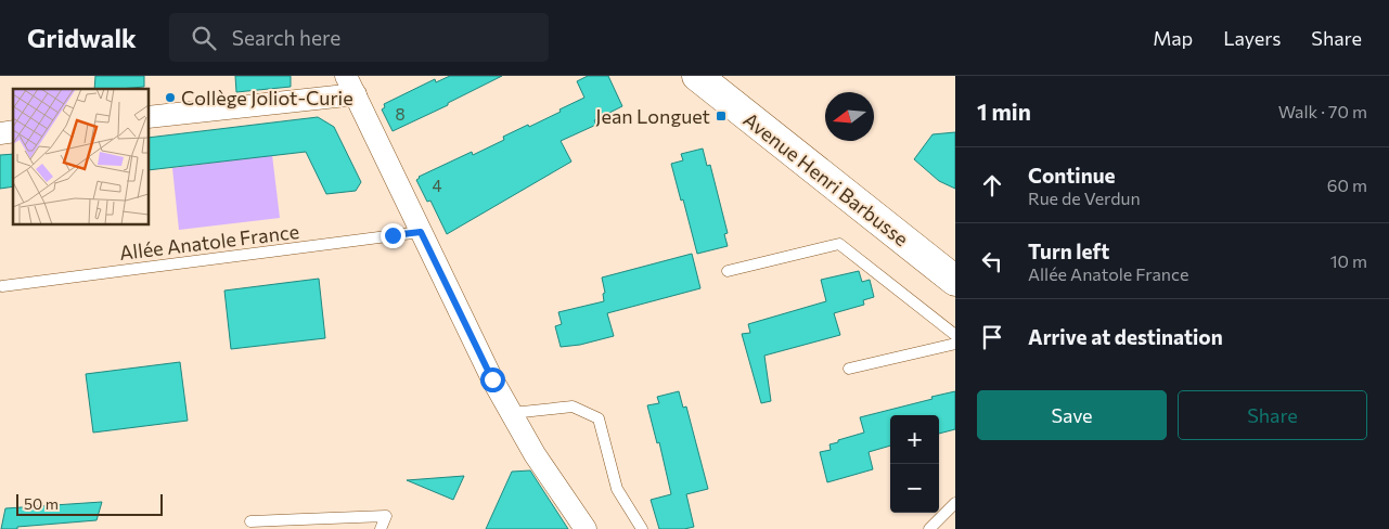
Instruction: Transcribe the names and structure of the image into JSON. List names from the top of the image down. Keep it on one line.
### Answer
{"streets":{"main road":["Avenue Henri Barbusse"],"lane":["Allée Anatole France"]},"places":{"other":["Collège Joliot-Curie"],"transit":["Jean Longuet"]},"house_numbers":["8","4"],"scale_bar":"50 m","north":"left","page":{"header":"Gridwalk","search":"Search here","nav":["Map","Layers","Share"],"heading":["1 min","Walk · 70 m"],"list":[["Continue","Rue de Verdun","60 m"],["Turn left","Allée Anatole France","10 m"],"Arrive at destination"],"buttons":["Save","Share"],"map_buttons":["+","−"],"scale":"50 m"}}
